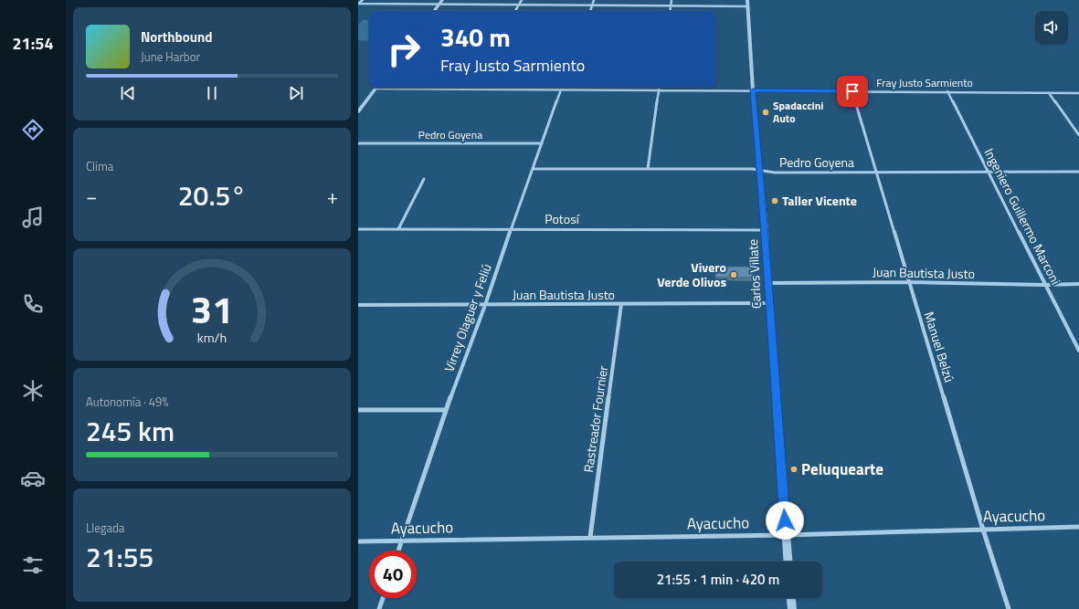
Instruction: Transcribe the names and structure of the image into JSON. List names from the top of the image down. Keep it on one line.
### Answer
{"streets":{"street":["Fray Justo Sarmiento","Pedro Goyena","Ingeniero Guillermo Marconi","Potosí","Juan Bautista Justo","Carlos Villate","Virrey Olaguer y Feliú","Manuel Belzú","Rastreador Fournier","Ayacucho"]},"crossings":[["Fray Justo Sarmiento","Ingeniero Guillermo Marconi"],["Fray Justo Sarmiento","Carlos Villate"],["Fray Justo Sarmiento","Virrey Olaguer y Feliú"],["Fray Justo Sarmiento","Manuel Belzú"],["Pedro Goyena","Ingeniero Guillermo Marconi"],["Pedro Goyena","Carlos Villate"],["Pedro Goyena","Virrey Olaguer y Feliú"],["Pedro Goyena","Manuel Belzú"],["Ingeniero Guillermo Marconi","Juan Bautista Justo"],["Potosí","Carlos Villate"],["Potosí","Virrey Olaguer y Feliú"],["Juan Bautista Justo","Carlos Villate"],["Juan Bautista Justo","Virrey Olaguer y Feliú"],["Juan Bautista Justo","Manuel Belzú"],["Juan Bautista Justo","Rastreador Fournier"],["Carlos Villate","Ayacucho"],["Virrey Olaguer y Feliú","Ayacucho"],["Manuel Belzú","Ayacucho"],["Rastreador Fournier","Ayacucho"]],"places":["Spadaccini Auto","Taller Vicente","Vivero Verde Olivos","Peluquearte"],"page":{"tabs":"21:54","turn":["340 m","Fray Justo Sarmiento"],"song":["Northbound","June Harbor"],"tile":["Clima",["Autonomía · 49%","245 km"],["Llegada","21:55"]],"heat":["−","20.5°","+"],"limit":"40","trip":"21:55 · 1 min · 420 m","gauge":["31","km/h"]}}
